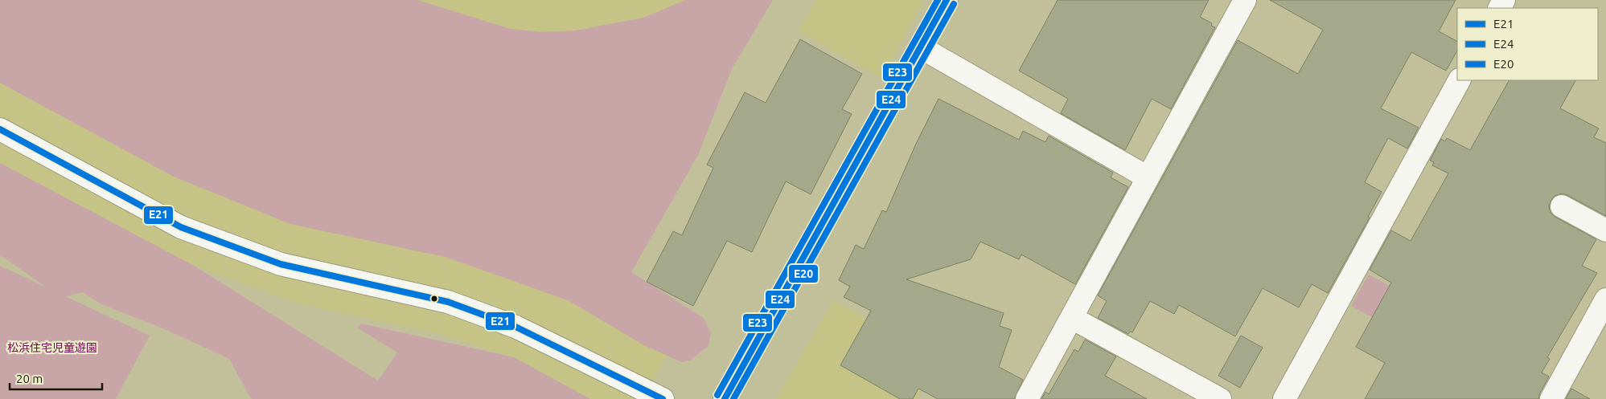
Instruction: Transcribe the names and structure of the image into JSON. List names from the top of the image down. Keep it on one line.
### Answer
{"parks":["松浜住宅児童遊園"],"lines":["transit line E24","transit line E23","transit line E20","transit line E21"],"legend":["E21","E24","E20"],"scale_bar":"20 m"}
